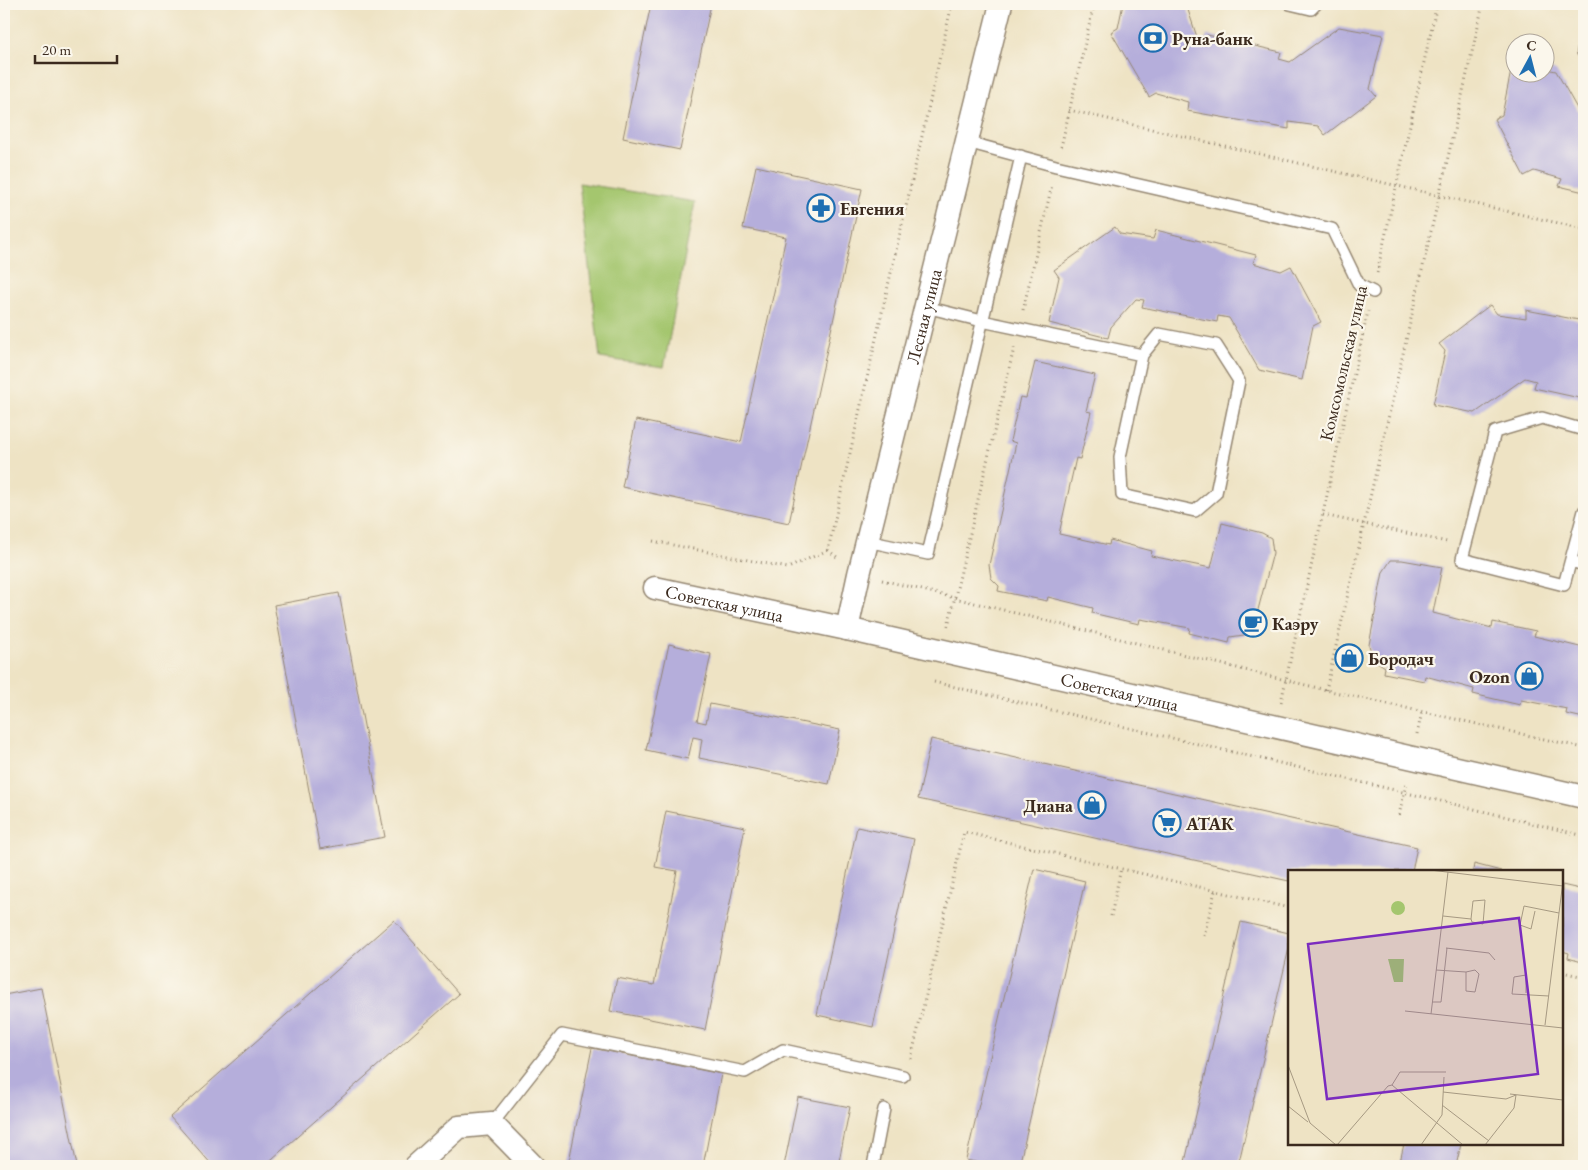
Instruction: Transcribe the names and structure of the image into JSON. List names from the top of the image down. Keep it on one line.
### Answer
{"streets":{"street":["Лесная улица","Советская улица"],"path":["Комсомольская улица"]},"crossings":[["Лесная улица","Советская улица"],["Комсомольская улица","Советская улица"]],"places":{"bank":["Руна-банк"],"pharmacy":["Евгения"],"cafe":["Каэру"],"shop":["Бородач","Ozon","Диана"],"supermarket":["АТАК"]},"scale_bar":"20 m","north":"top"}
